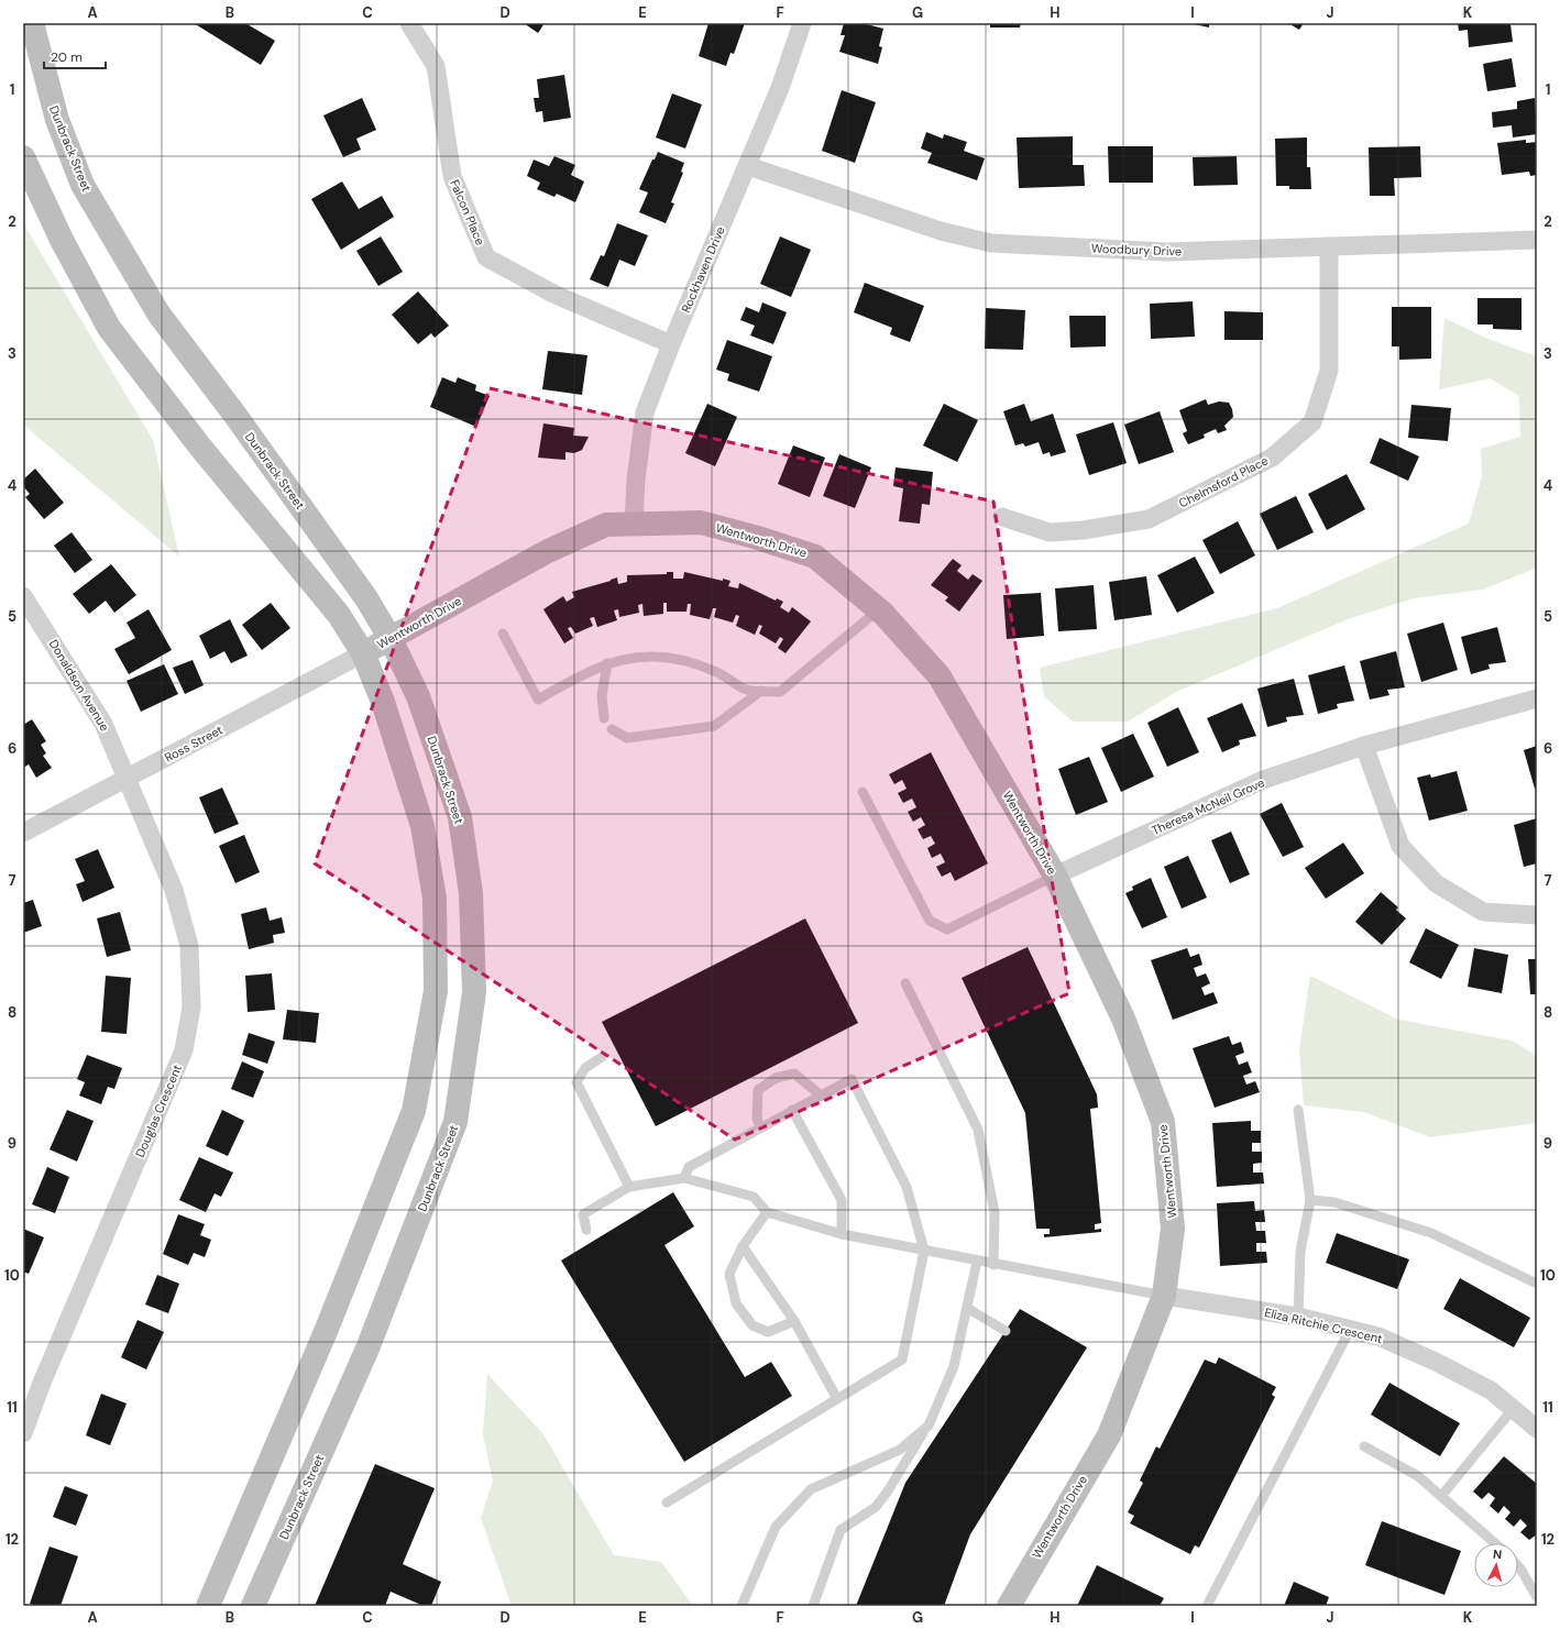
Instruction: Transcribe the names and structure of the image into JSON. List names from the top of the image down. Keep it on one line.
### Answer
{"streets":{"main road":["Dunbrack Street","Wentworth Drive"],"street":["Falcon Place","Woodbury Drive","Rockhaven Drive","Chelmsford Place","Donaldson Avenue","Ross Street","Theresa McNeil Grove","Douglas Crescent","Eliza Ritchie Crescent"]},"crossings":[["Dunbrack Street","Wentworth Drive"],["Falcon Place","Rockhaven Drive"],["Woodbury Drive","Rockhaven Drive"],["Woodbury Drive","Chelmsford Place"],["Rockhaven Drive","Wentworth Drive"],["Wentworth Drive","Ross Street"],["Wentworth Drive","Theresa McNeil Grove"],["Wentworth Drive","Eliza Ritchie Crescent"],["Donaldson Avenue","Ross Street"],["Donaldson Avenue","Douglas Crescent"],["Ross Street","Douglas Crescent"]],"scale_bar":"20 m","north":"top","grid":{"columns":["A","B","C","D","E","F","G","H","I","J","K"],"rows":["1","2","3","4","5","6","7","8","9","10","11","12"]}}
